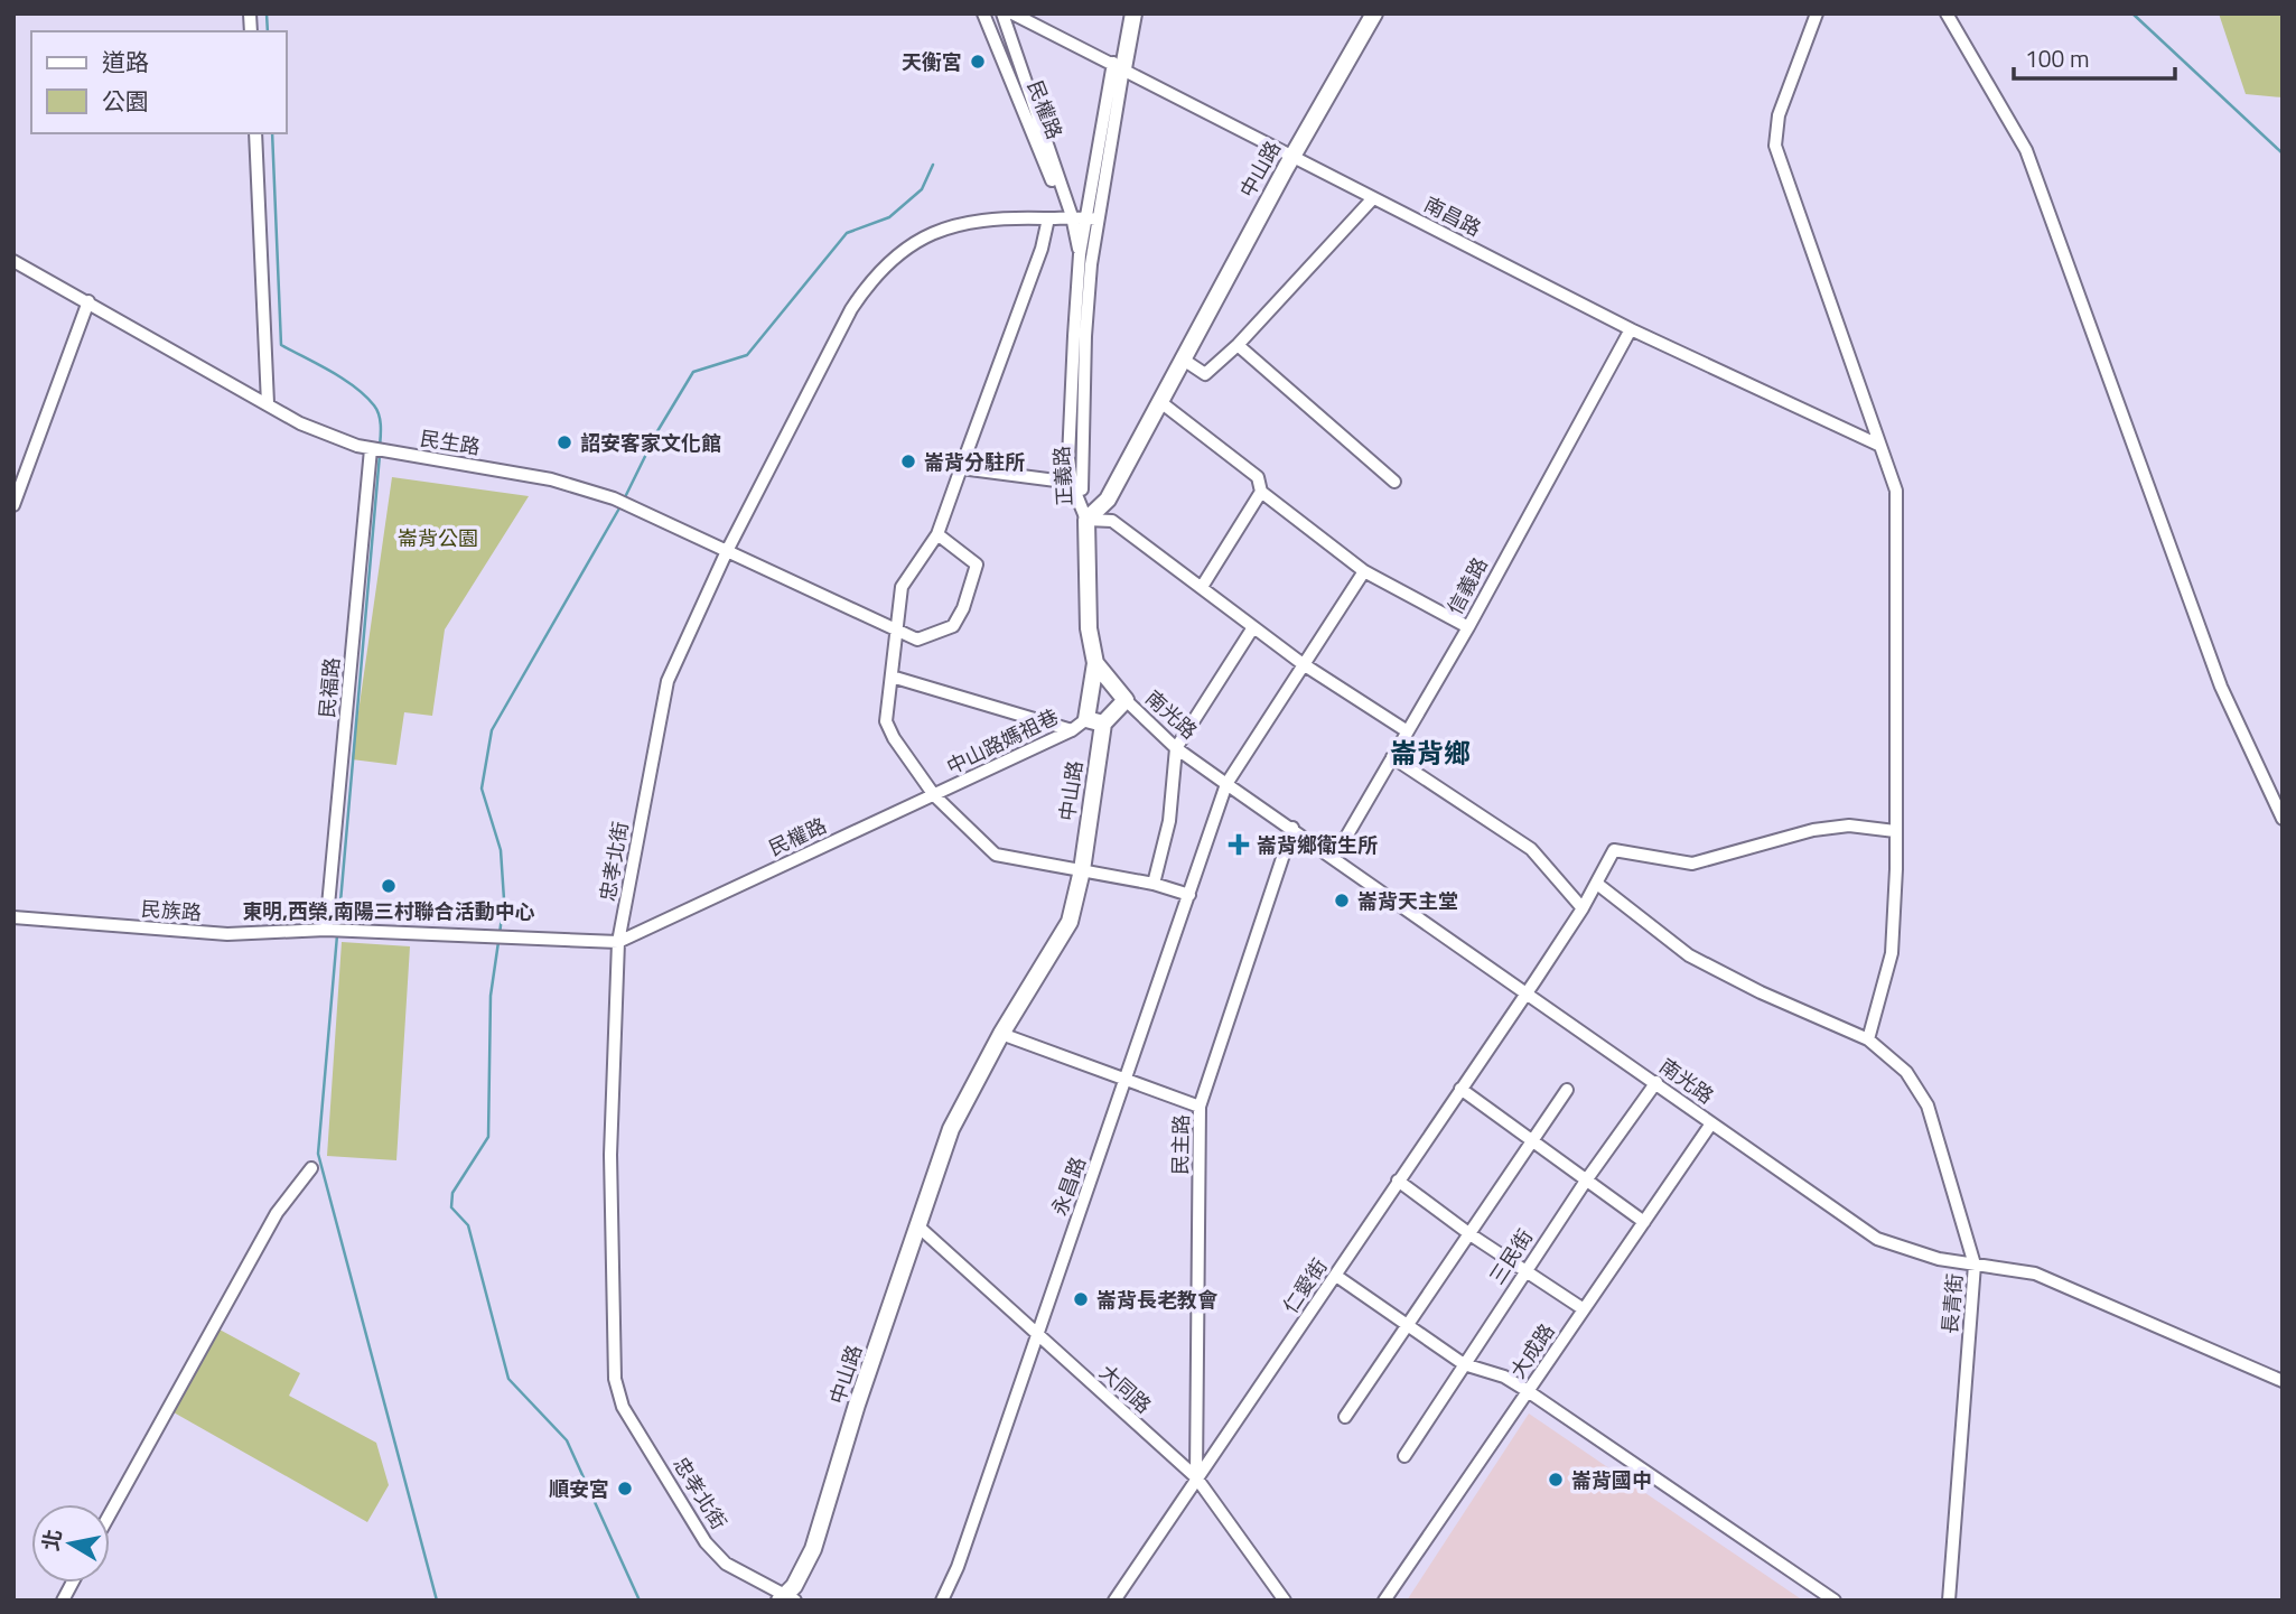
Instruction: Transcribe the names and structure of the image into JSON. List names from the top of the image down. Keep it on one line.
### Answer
{"streets":{"main road":["中山路","正義路"],"street":["民權路","南昌路","民生路","信義路","民福路","南光路","中山路媽祖巷","忠孝北街","民族路","民主路","永昌路","三民街","仁愛街","長青街","大成路","大同路"]},"crossings":[["民權路","正義路"],["民權路","民福路"],["民權路","中山路媽祖巷"],["民權路","忠孝北街"],["民權路","民族路"],["中山路","南昌路"],["中山路","正義路"],["中山路","忠孝北街"],["中山路","大同路"],["南昌路","正義路"],["南昌路","信義路"],["民生路","民福路"],["民生路","忠孝北街"],["正義路","忠孝北街"],["信義路","南光路"],["民福路","民族路"],["南光路","民主路"],["南光路","永昌路"],["南光路","三民街"],["南光路","仁愛街"],["南光路","長青街"],["南光路","大成路"],["民主路","仁愛街"],["民主路","大同路"],["永昌路","大同路"],["仁愛街","長青街"],["仁愛街","大同路"]],"districts":["崙背鄉"],"parks":["崙背公園"],"places":{"other":["天衡宮","詔安客家文化館","崙背分駐所","東明,西榮,南陽三村聯合活動中心","崙背天主堂","崙背長老教會","崙背國中","順安宮"],"health":["崙背鄉衛生所"]},"legend":["道路","公園"],"scale_bar":"100 m","north":"left"}
